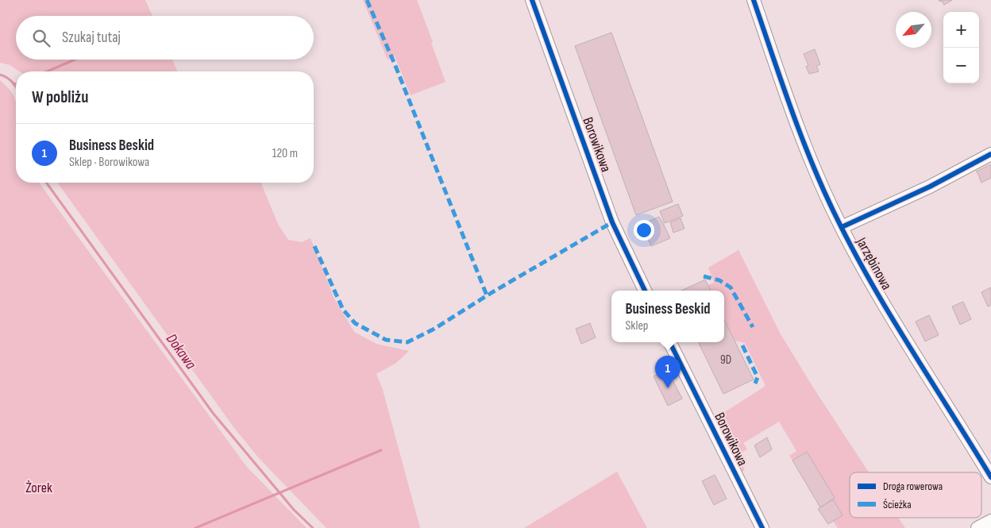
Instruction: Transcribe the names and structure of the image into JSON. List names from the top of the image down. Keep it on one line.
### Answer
{"streets":{"street":["Borowikowa","Jarzębinowa"]},"water":["Dokawa"],"parks":["Żorek"],"house_numbers":["9D"],"legend":["Droga rowerowa","Ścieżka"],"north":"bottom left","page":{"map_buttons":["+","−"],"search":"Szukaj tutaj","heading":"W pobliżu","list":[{"mark":"1","name":"Business Beskid","note":"Sklep · Borowikowa","value":"120 m"}],"popup":["Business Beskid","Sklep"],"pins":"1"}}
